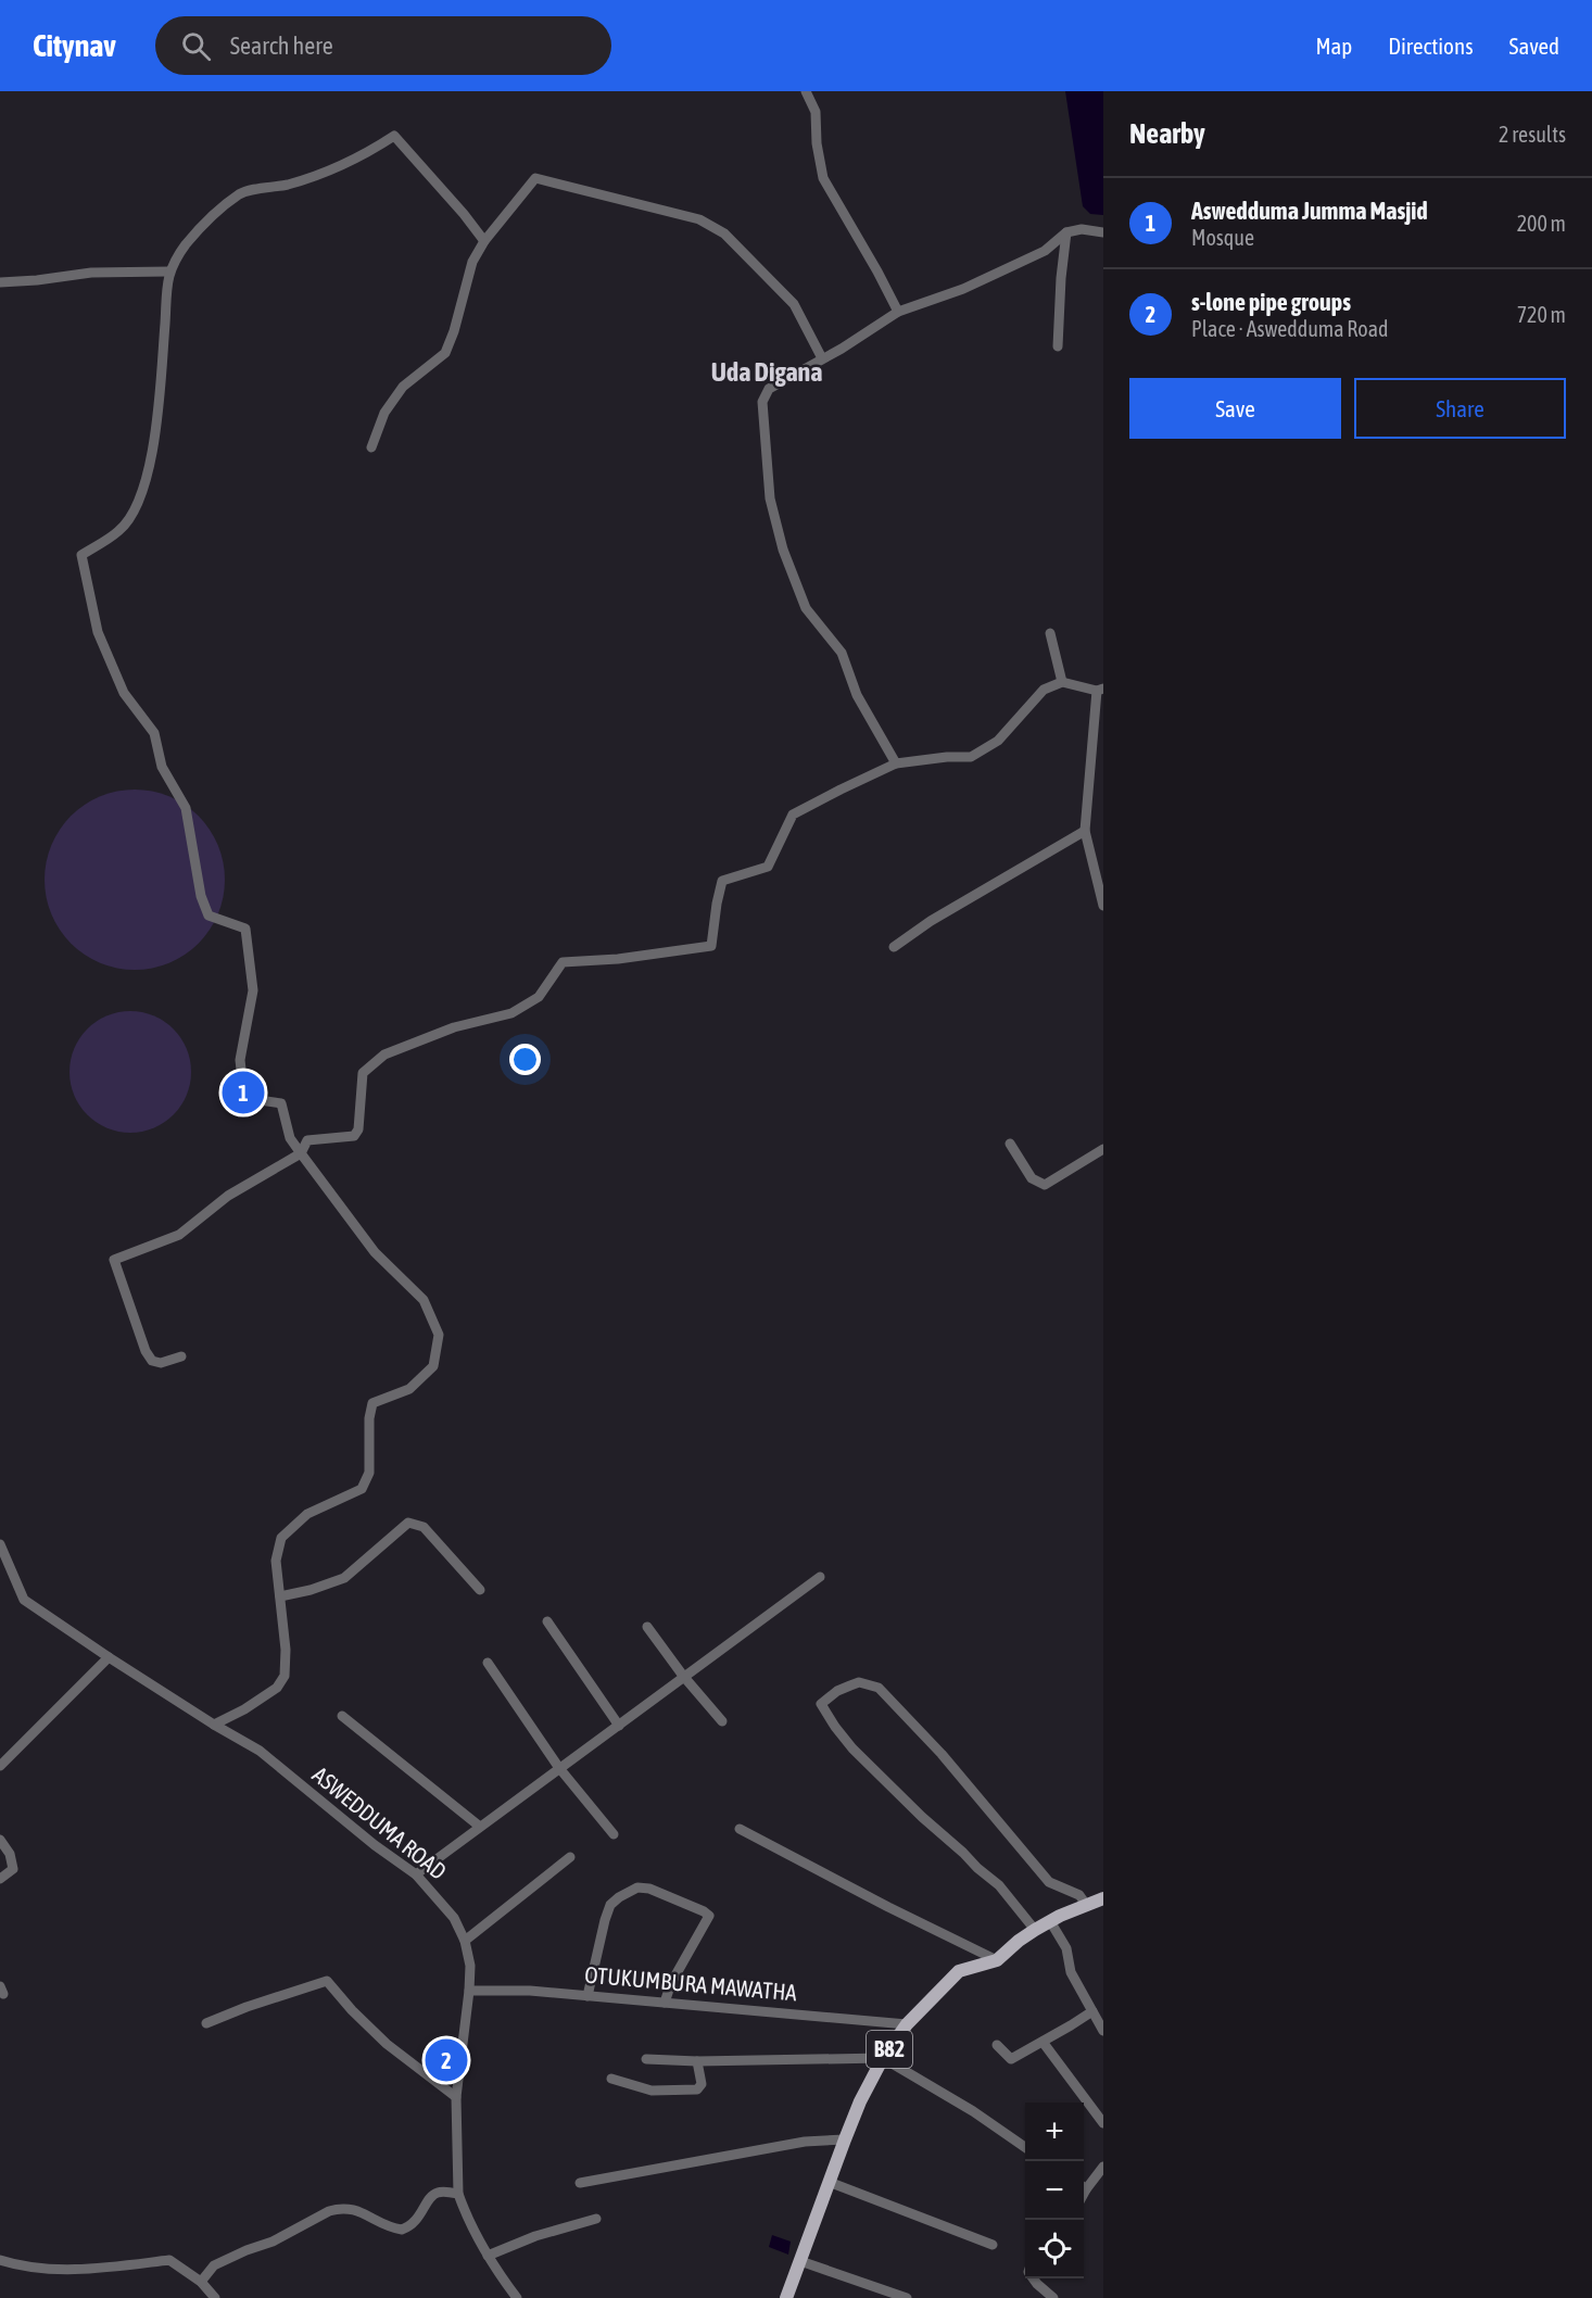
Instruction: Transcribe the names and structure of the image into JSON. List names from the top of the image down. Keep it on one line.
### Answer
{"streets":{"main road":["B82"],"street":["ASWEDDUMA ROAD","OTUKUMBURA MAWATHA"]},"crossings":[["ASWEDDUMA ROAD","OTUKUMBURA MAWATHA"],["OTUKUMBURA MAWATHA","B82"]],"districts":["Uda Digana"],"page":{"header":"Citynav","search":"Search here","nav":["Map","Directions","Saved"],"heading":["Nearby","2 results"],"list":[{"mark":"1","name":"Aswedduma Jumma Masjid","note":"Mosque","value":"200 m"},{"mark":"2","name":"s-lone pipe groups","note":"Place · Aswedduma Road","value":"720 m"}],"buttons":["Save","Share"],"pins":["1","2"],"map_buttons":["+","−"]}}
